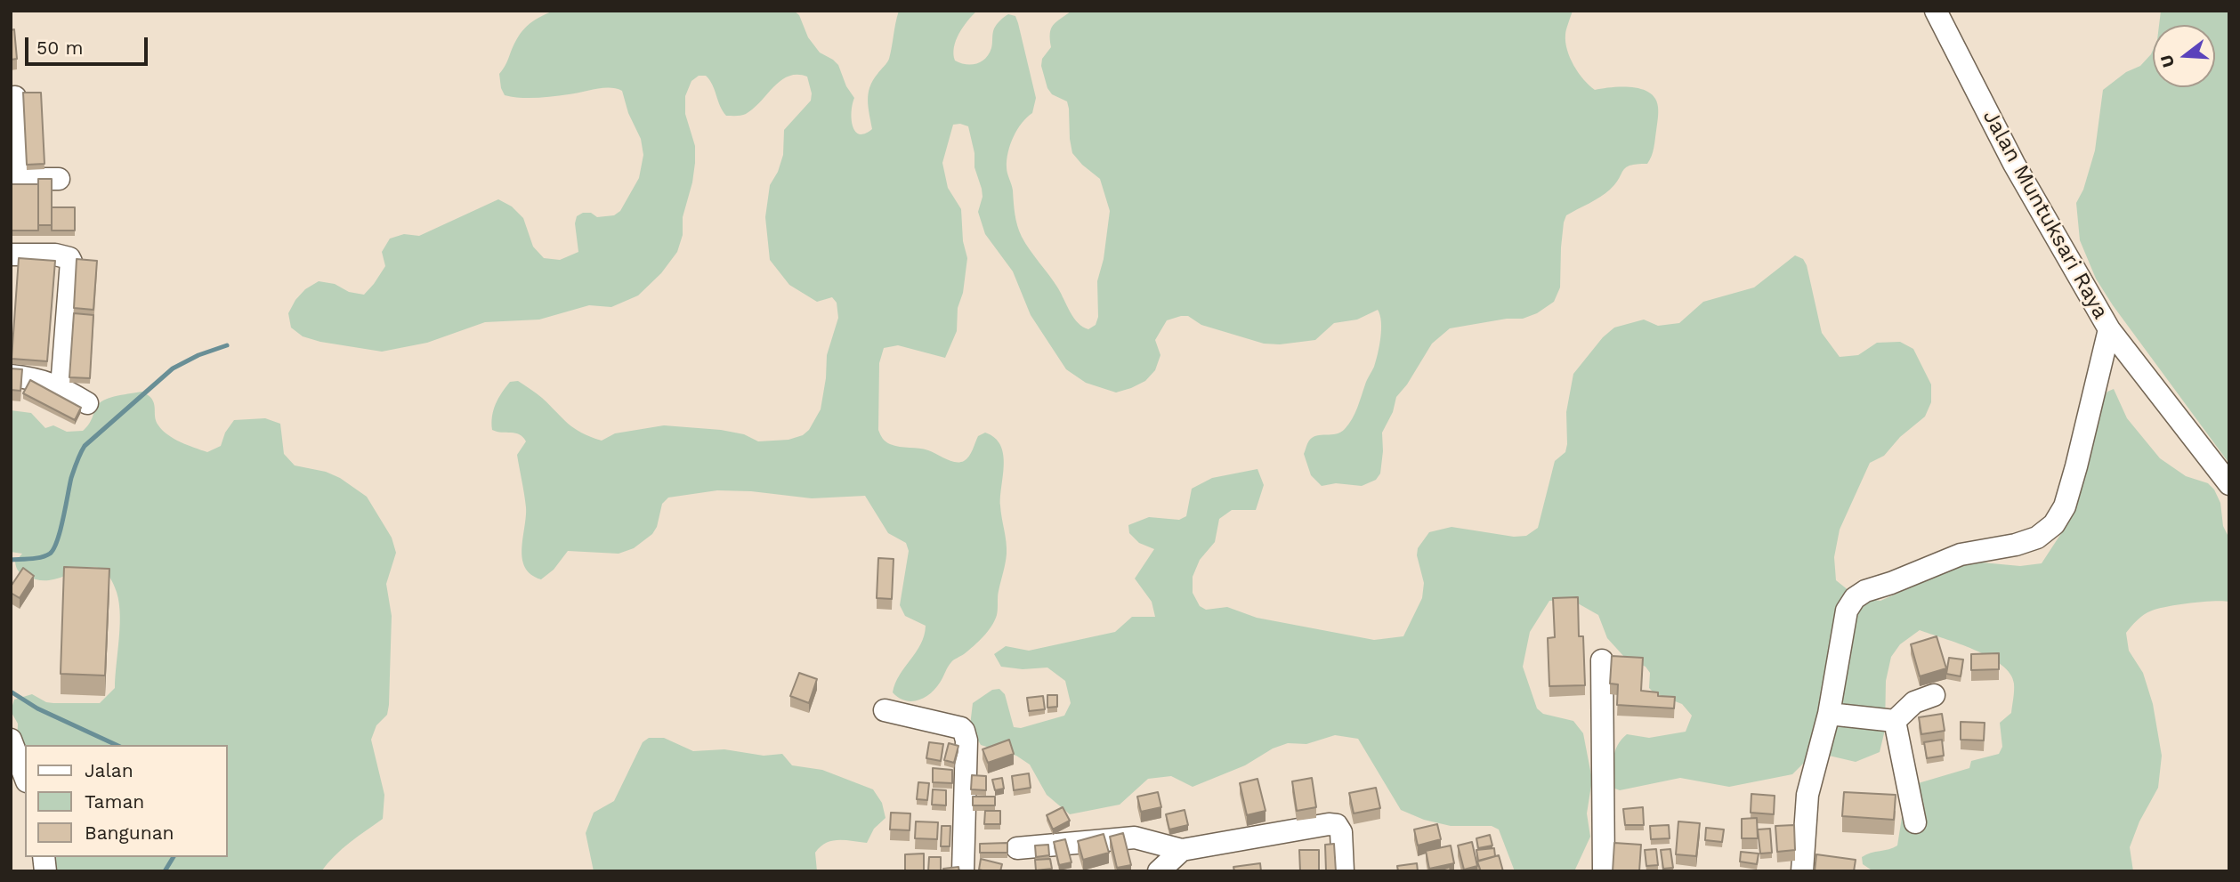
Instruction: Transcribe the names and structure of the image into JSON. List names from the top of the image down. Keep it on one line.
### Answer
{"streets":{"street":["Jalan Muntuksari Raya"]},"legend":["Jalan","Taman","Bangunan"],"scale_bar":"50 m","north":"left"}
